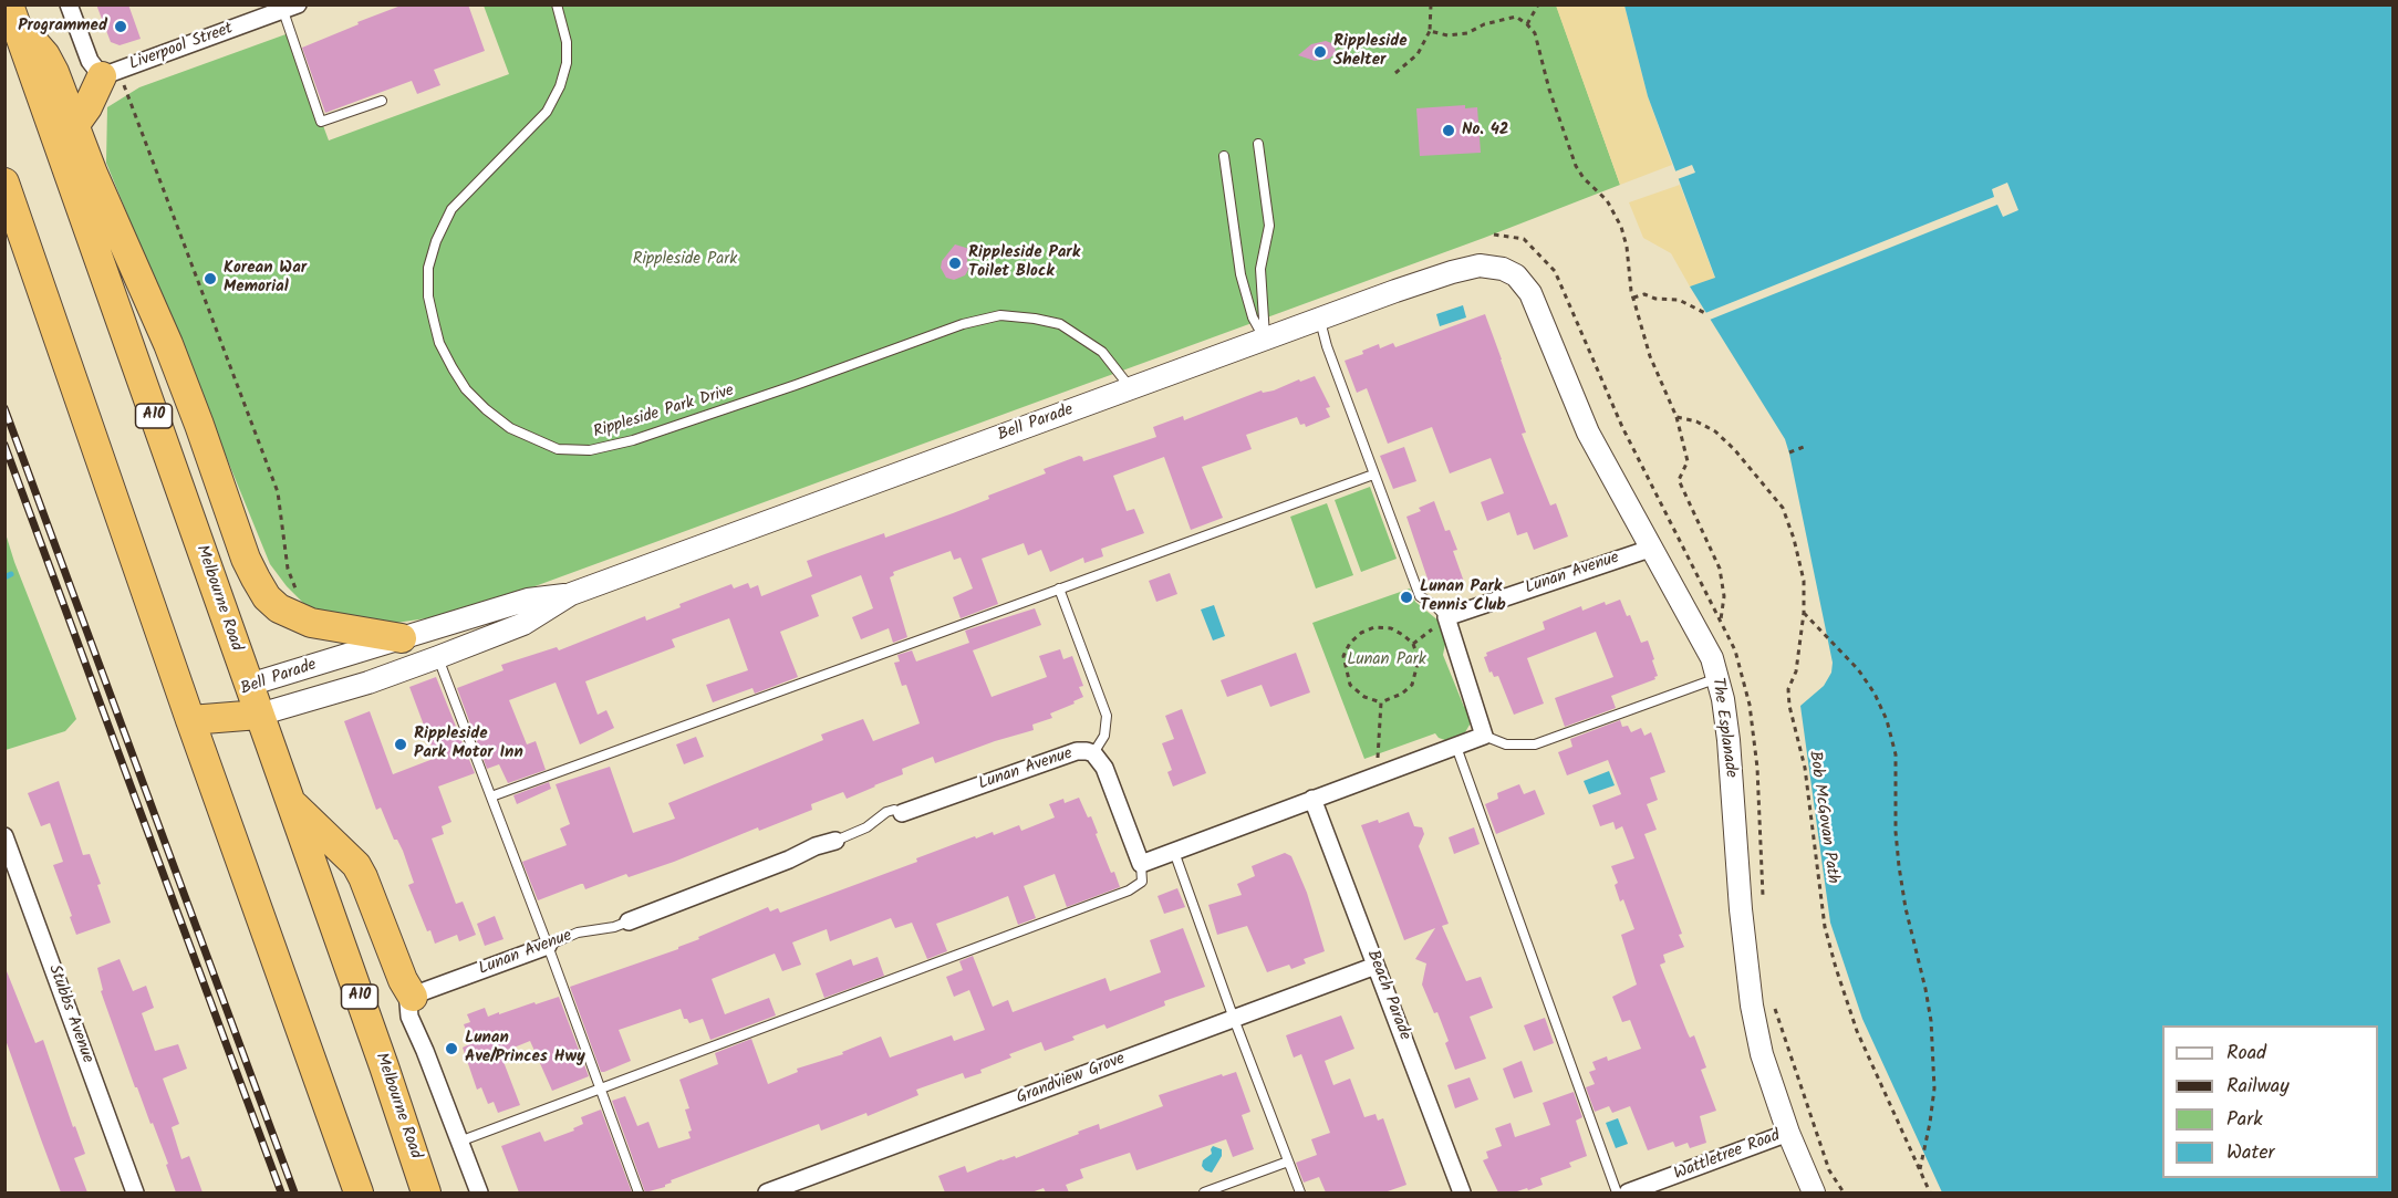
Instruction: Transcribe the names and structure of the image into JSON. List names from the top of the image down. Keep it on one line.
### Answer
{"streets":{"highway":["A10","Bell Parade","Melbourne Road"],"street":["Liverpool Street","Lunan Avenue","The Esplanade","Beach Parade","Stubbs Avenue","Grandview Grove","Wattletree Road"],"lane":["Rippleside Park Drive"],"path":["Bob McGovan Path"]},"crossings":[["Rippleside Park Drive","Bell Parade"],["Bell Parade","Melbourne Road"],["Bell Parade","The Esplanade"],["Lunan Avenue","The Esplanade"],["The Esplanade","Wattletree Road"],["Beach Parade","Grandview Grove"]],"parks":["Rippleside Park","Lunan Park"],"places":["Programmed","Rippleside Shelter","No. 42","Rippleside Park Toilet Block","Korean War Memorial","Lunan Park Tennis Club","Rippleside Park Motor Inn","Lunan Ave/Princes Hwy"],"legend":["Road","Railway","Park","Water"]}
